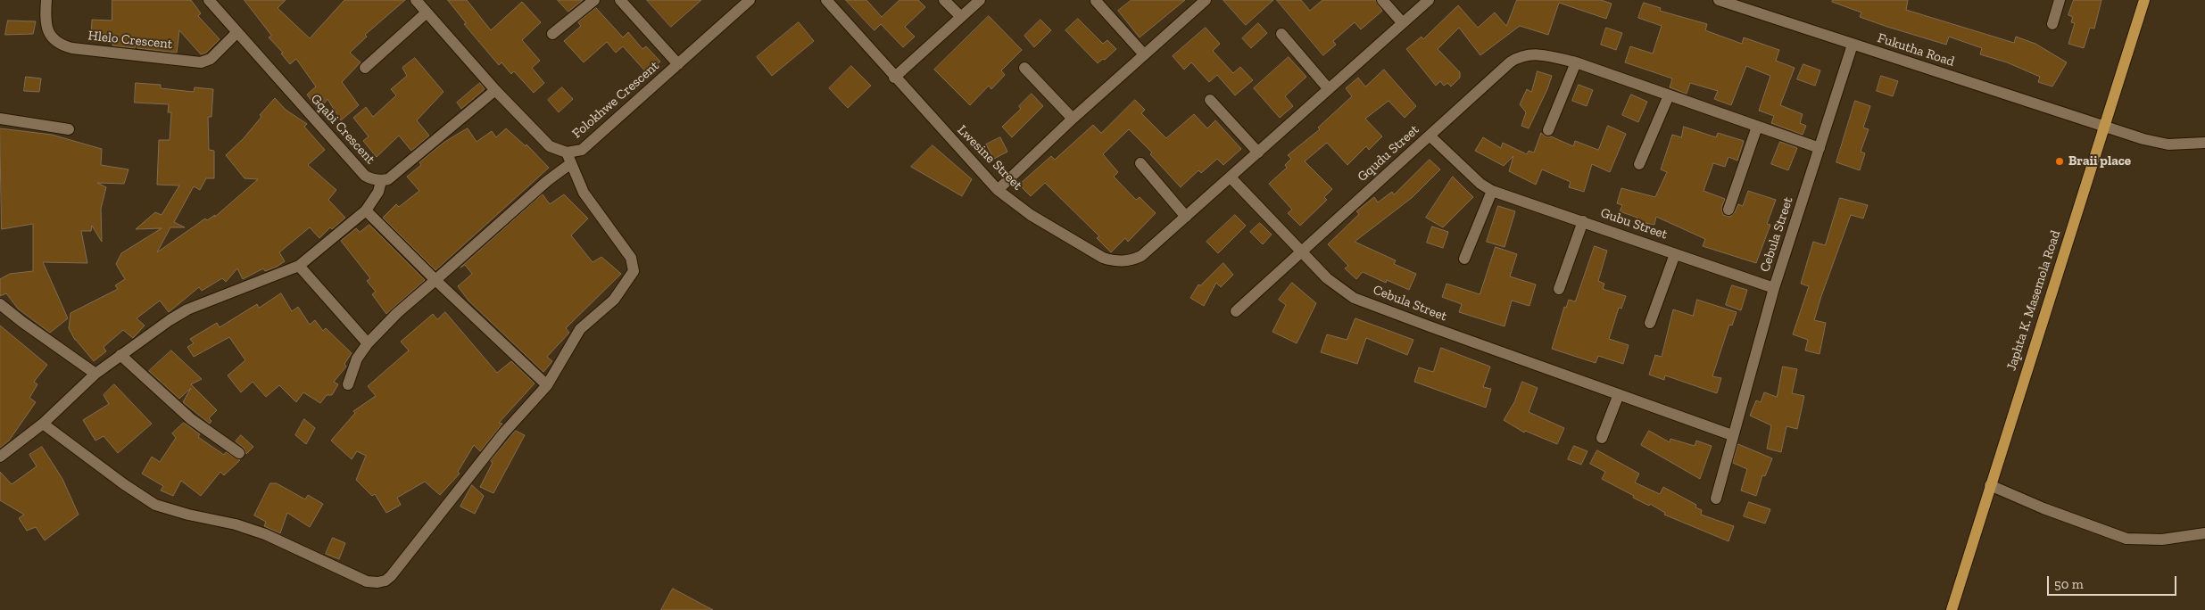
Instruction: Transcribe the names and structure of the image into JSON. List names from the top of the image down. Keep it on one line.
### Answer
{"streets":{"main road":["Japhta K. Masemola Road"],"street":["Hlelo Crescent","Fukutha Road","Folokhwe Crescent","Gqabi Crescent","Gqudu Street","Lwesine Street","Gubu Street","Cebula Street"]},"crossings":[["Hlelo Crescent","Gqabi Crescent"],["Fukutha Road","Cebula Street"],["Fukutha Road","Japhta K. Masemola Road"],["Folokhwe Crescent","Gqabi Crescent"],["Gqudu Street","Gubu Street"],["Gqudu Street","Cebula Street"],["Lwesine Street","Cebula Street"],["Gubu Street","Cebula Street"]],"places":["Braii place"],"scale_bar":"50 m"}
